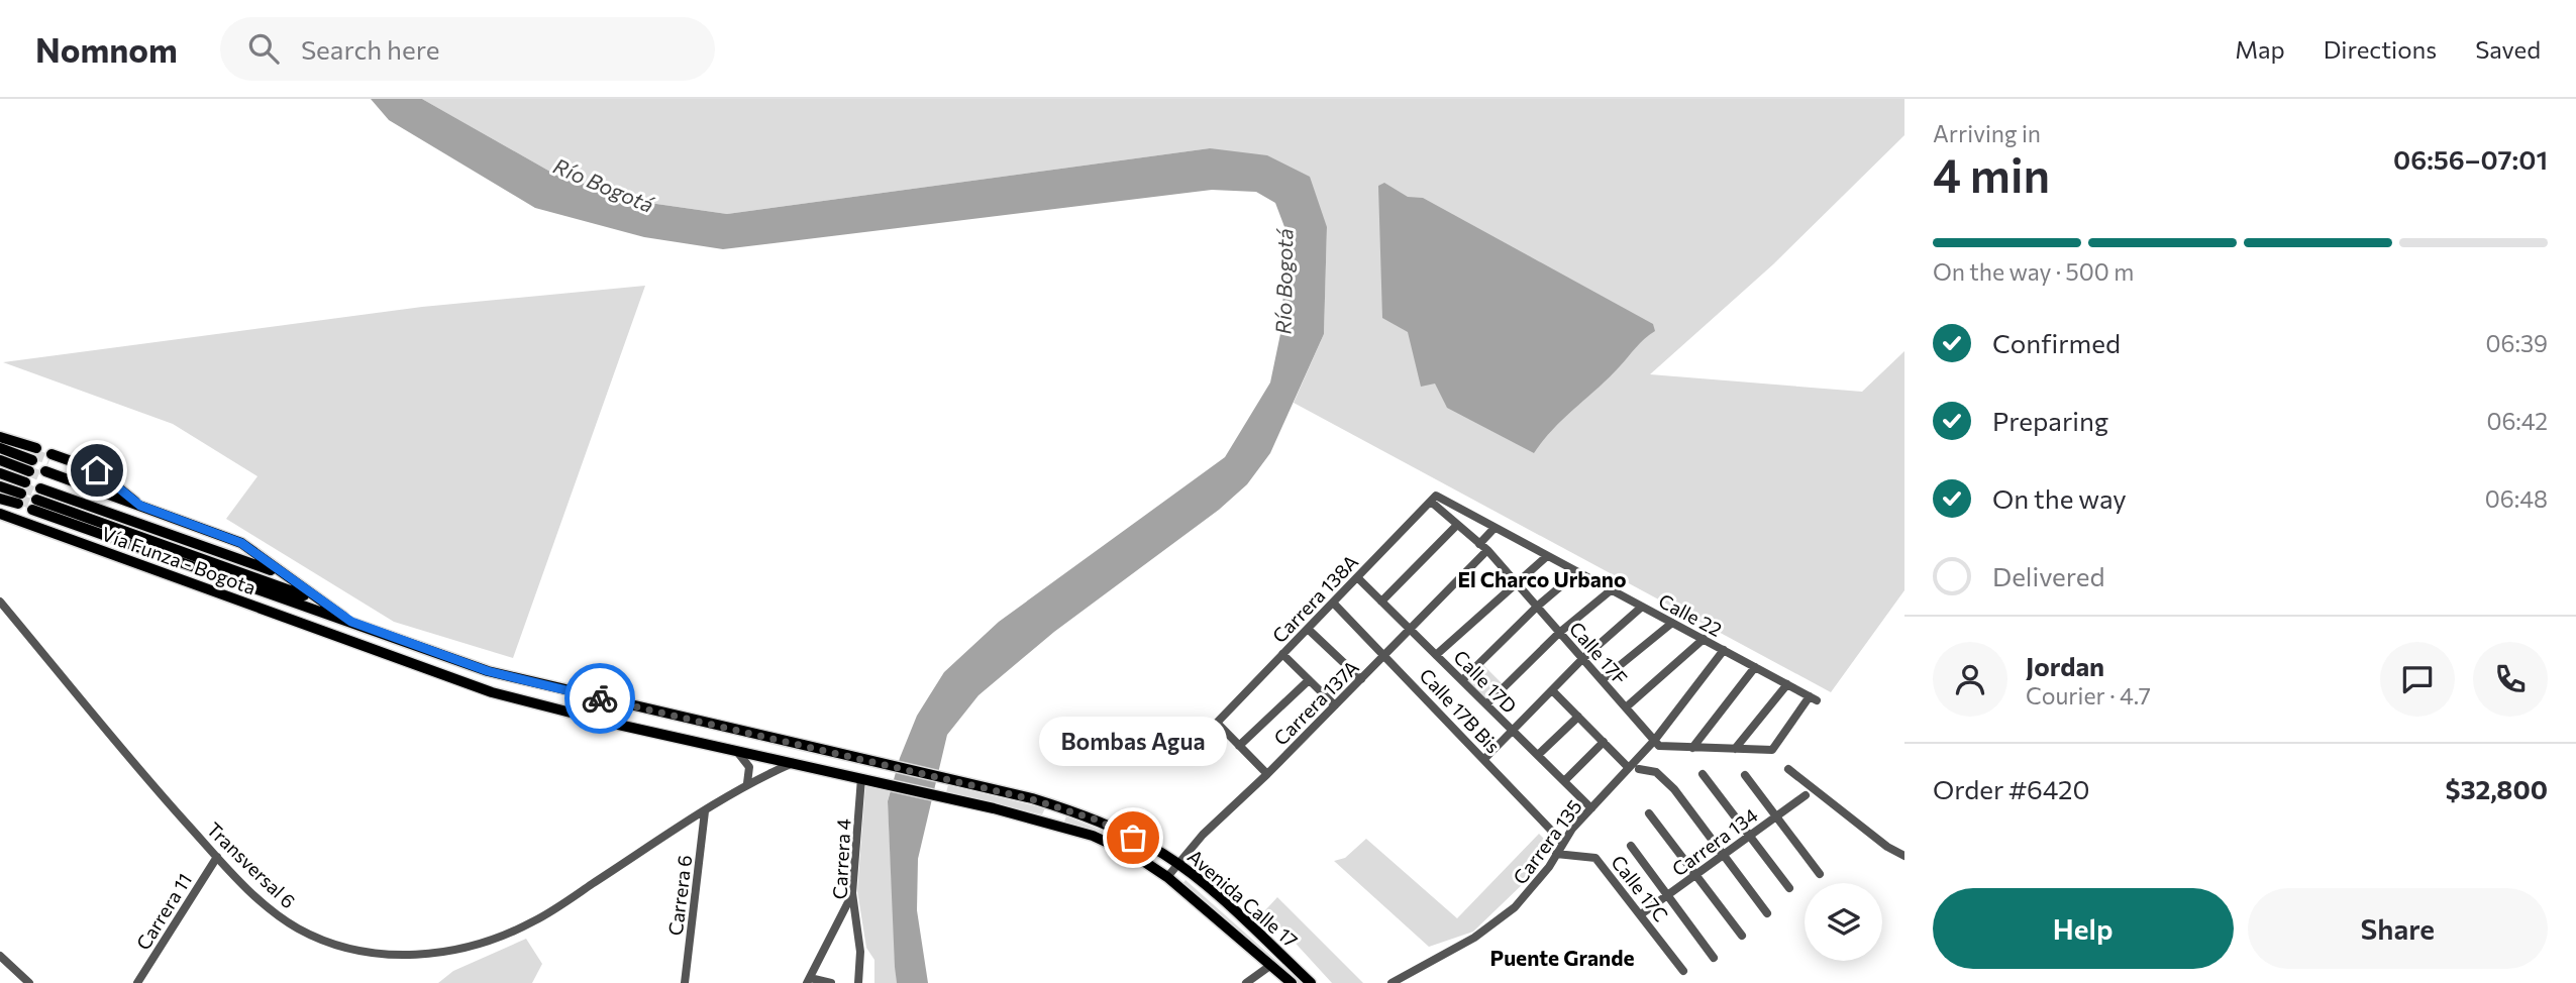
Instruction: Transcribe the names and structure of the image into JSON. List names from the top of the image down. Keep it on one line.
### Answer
{"streets":{"main road":["Vía Funza - Bogota","Avenida Calle 17"],"street":["Carrera 138A","Calle 22","Calle 17F","Calle 17D","Carrera 137A","Calle 17B Bis","Carrera 135","Carrera 134","Carrera 4","Transversal 6","Calle 17C","Carrera 6","Carrera 11"]},"crossings":[["Vía Funza - Bogota","Carrera 4"],["Vía Funza - Bogota","Transversal 6"],["Vía Funza - Bogota","Avenida Calle 17"],["Carrera 138A","Calle 22"],["Carrera 138A","Calle 17F"],["Carrera 138A","Calle 17D"],["Carrera 138A","Calle 17B Bis"],["Calle 22","Calle 17F"],["Calle 22","Carrera 135"],["Calle 17F","Carrera 137A"],["Calle 17F","Carrera 135"],["Calle 17D","Carrera 137A"],["Calle 17D","Carrera 135"],["Carrera 137A","Calle 17B Bis"],["Carrera 137A","Avenida Calle 17"],["Calle 17B Bis","Carrera 135"],["Carrera 135","Calle 17C"],["Carrera 134","Calle 17C"],["Transversal 6","Carrera 6"],["Transversal 6","Carrera 11"]],"districts":["El Charco Urbano","Puente Grande"],"water":["Río Bogotá"],"places":["Bombas Agua"],"page":{"header":"Nomnom","search":"Search here","nav":["Map","Directions","Saved"],"heading":["4 min","Arriving in","06:56–07:01"],"panel":["Jordan","Courier · 4.7","Order #6420","$32,800"],"bar":"On the way · 500 m","list":[["Confirmed","06:39"],["Preparing","06:42"],["On the way","06:48"],"Delivered"],"bubble":"Bombas Agua","buttons":["Help","Share"]}}
